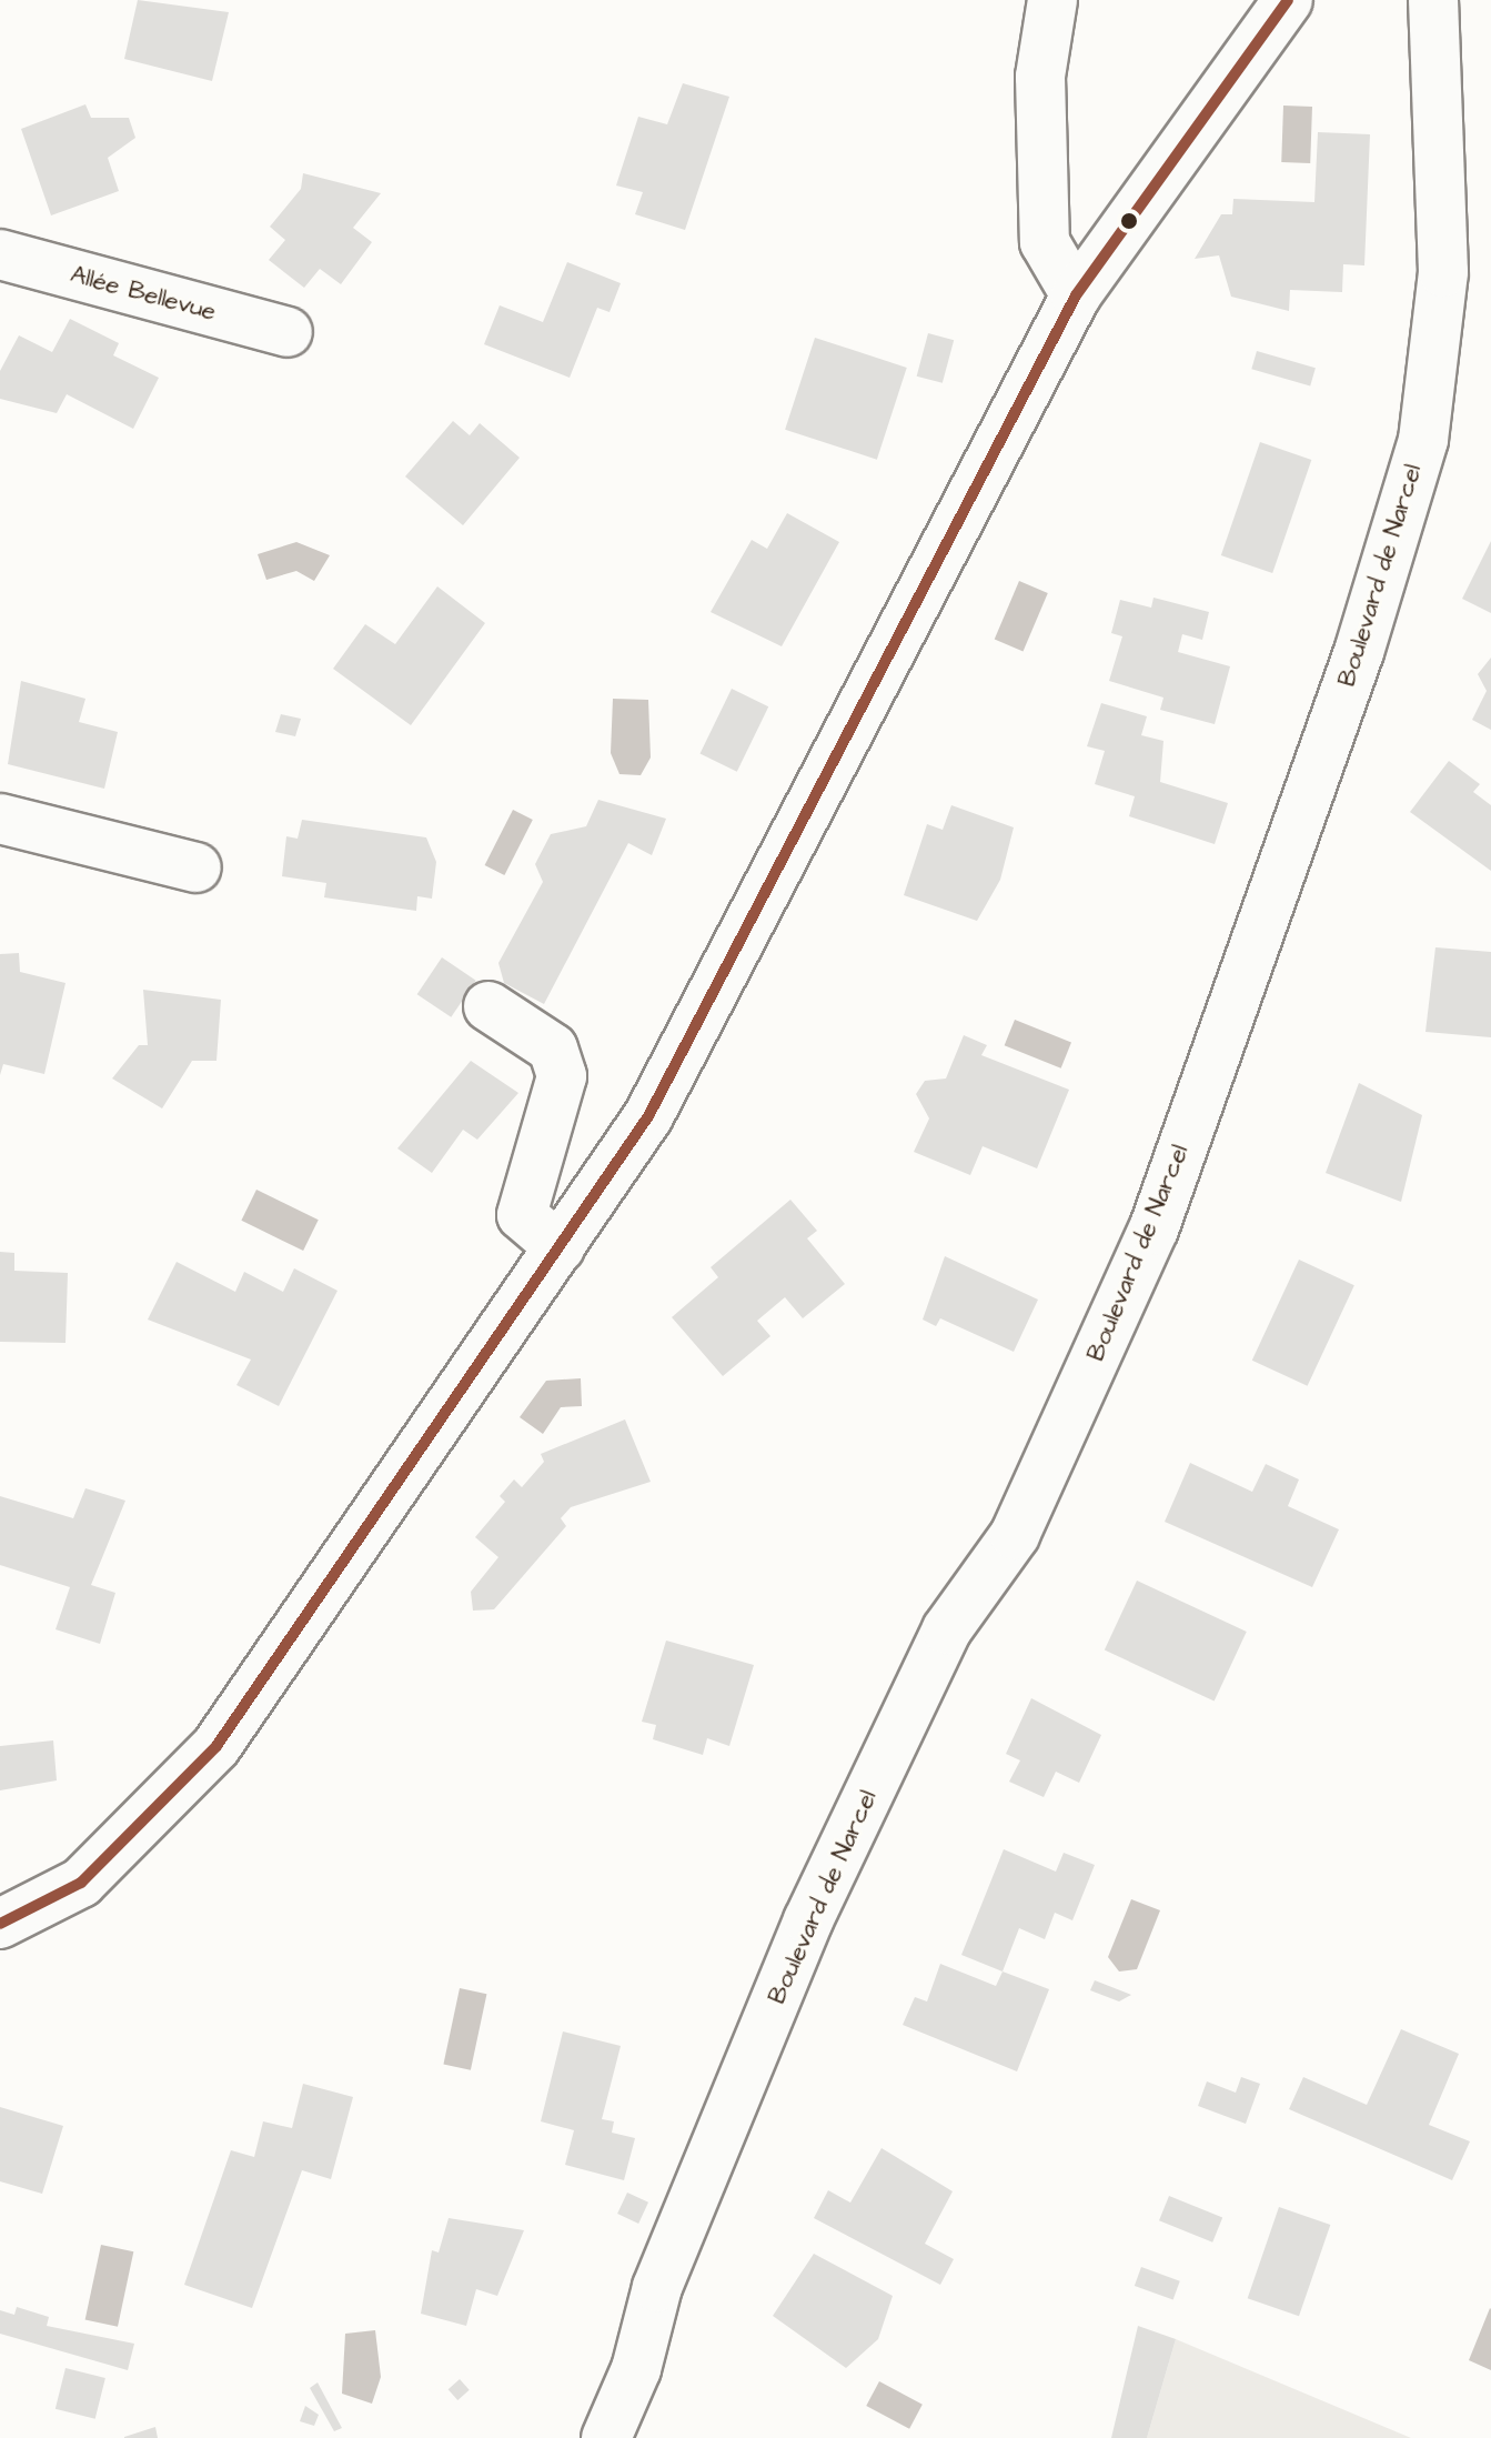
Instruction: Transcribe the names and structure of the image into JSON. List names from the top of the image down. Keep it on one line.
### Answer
{"streets":{"street":["Allée Bellevue","Boulevard de Narcel"]}}
